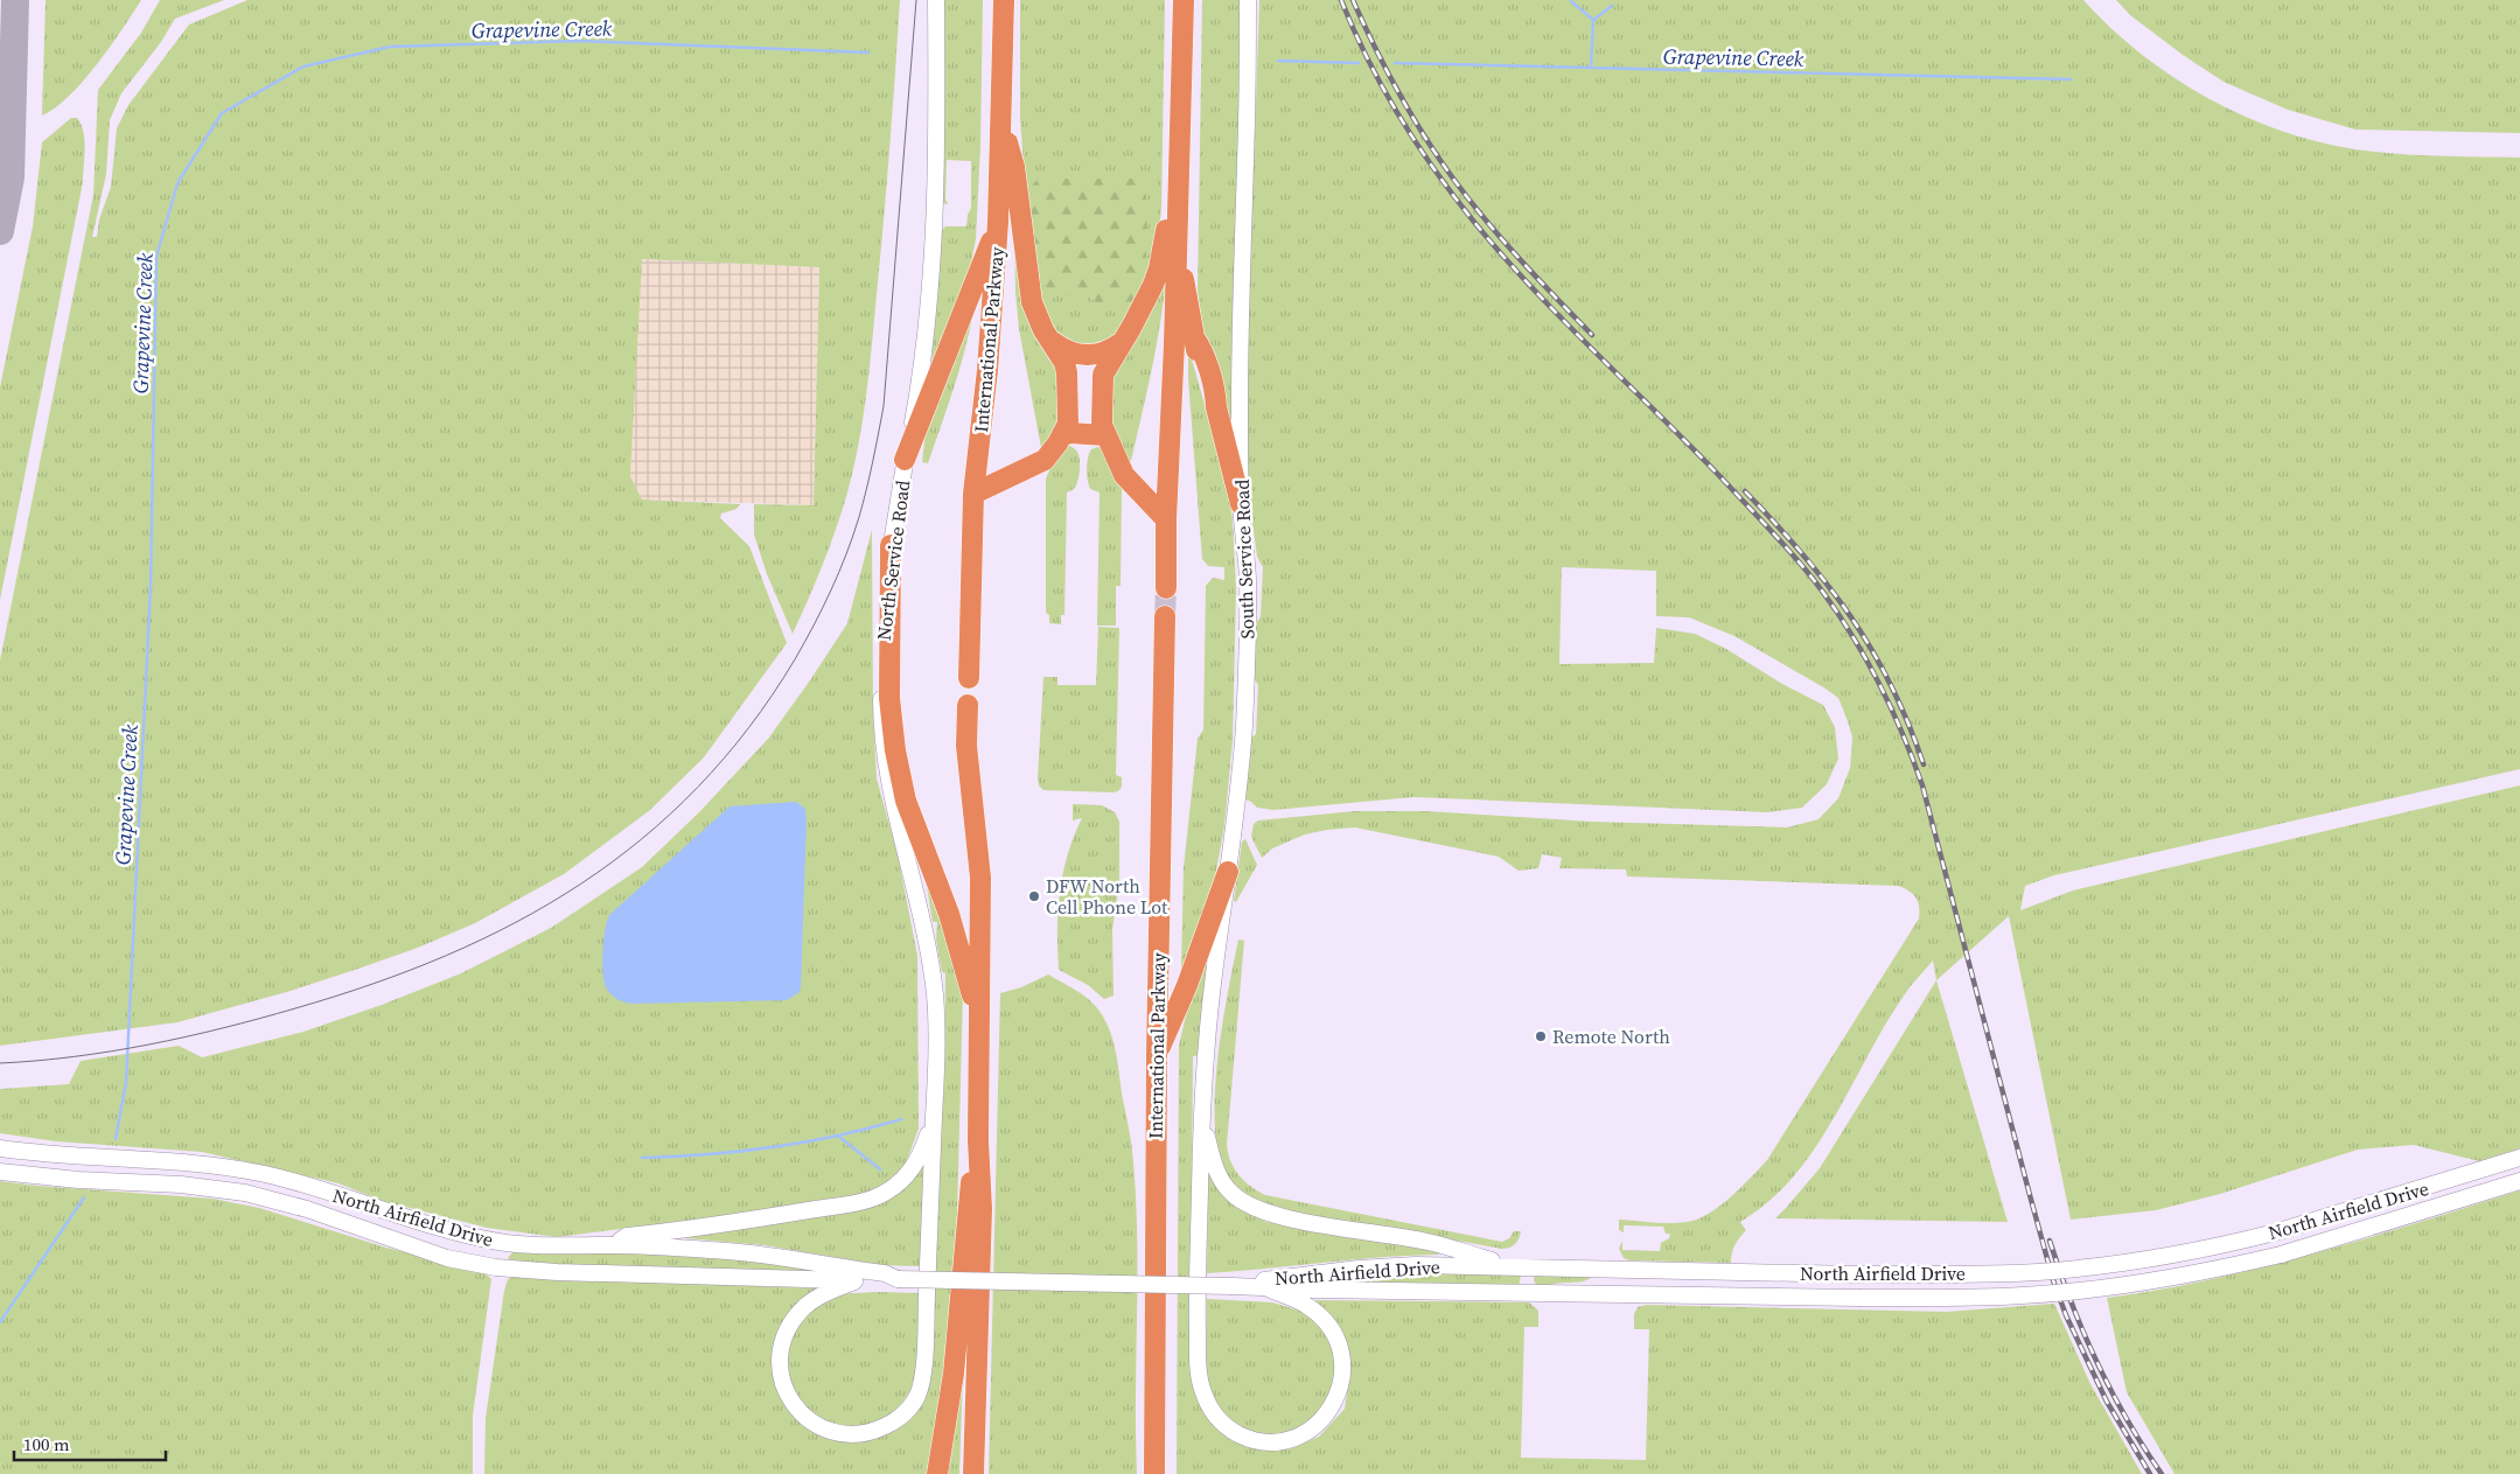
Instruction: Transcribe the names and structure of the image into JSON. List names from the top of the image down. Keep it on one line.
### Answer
{"streets":{"highway":["International Parkway"],"main road":["South Service Road","North Service Road","North Airfield Drive"]},"crossings":[["North Service Road","North Airfield Drive"]],"water":["Grapevine Creek"],"places":["DFW North Cell Phone Lot","Remote North"],"scale_bar":"100 m"}
